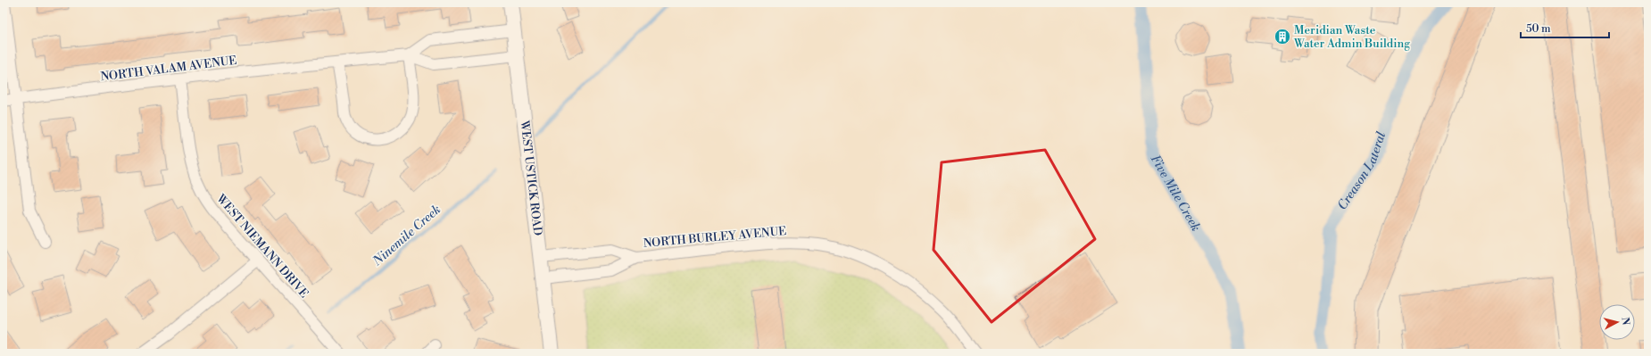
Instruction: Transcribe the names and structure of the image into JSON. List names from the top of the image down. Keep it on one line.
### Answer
{"streets":{"main road":["WEST USTICK ROAD"],"street":["NORTH VALAM AVENUE","NORTH BURLEY AVENUE","WEST NIEMANN DRIVE"]},"crossings":[["NORTH VALAM AVENUE","WEST USTICK ROAD"],["NORTH VALAM AVENUE","WEST NIEMANN DRIVE"],["WEST USTICK ROAD","NORTH BURLEY AVENUE"]],"water":["Creason Lateral","Five Mile Creek","Ninemile Creek"],"places":{"building":["Meridian Waste Water Admin Building"]},"scale_bar":"50 m","north":"right"}
